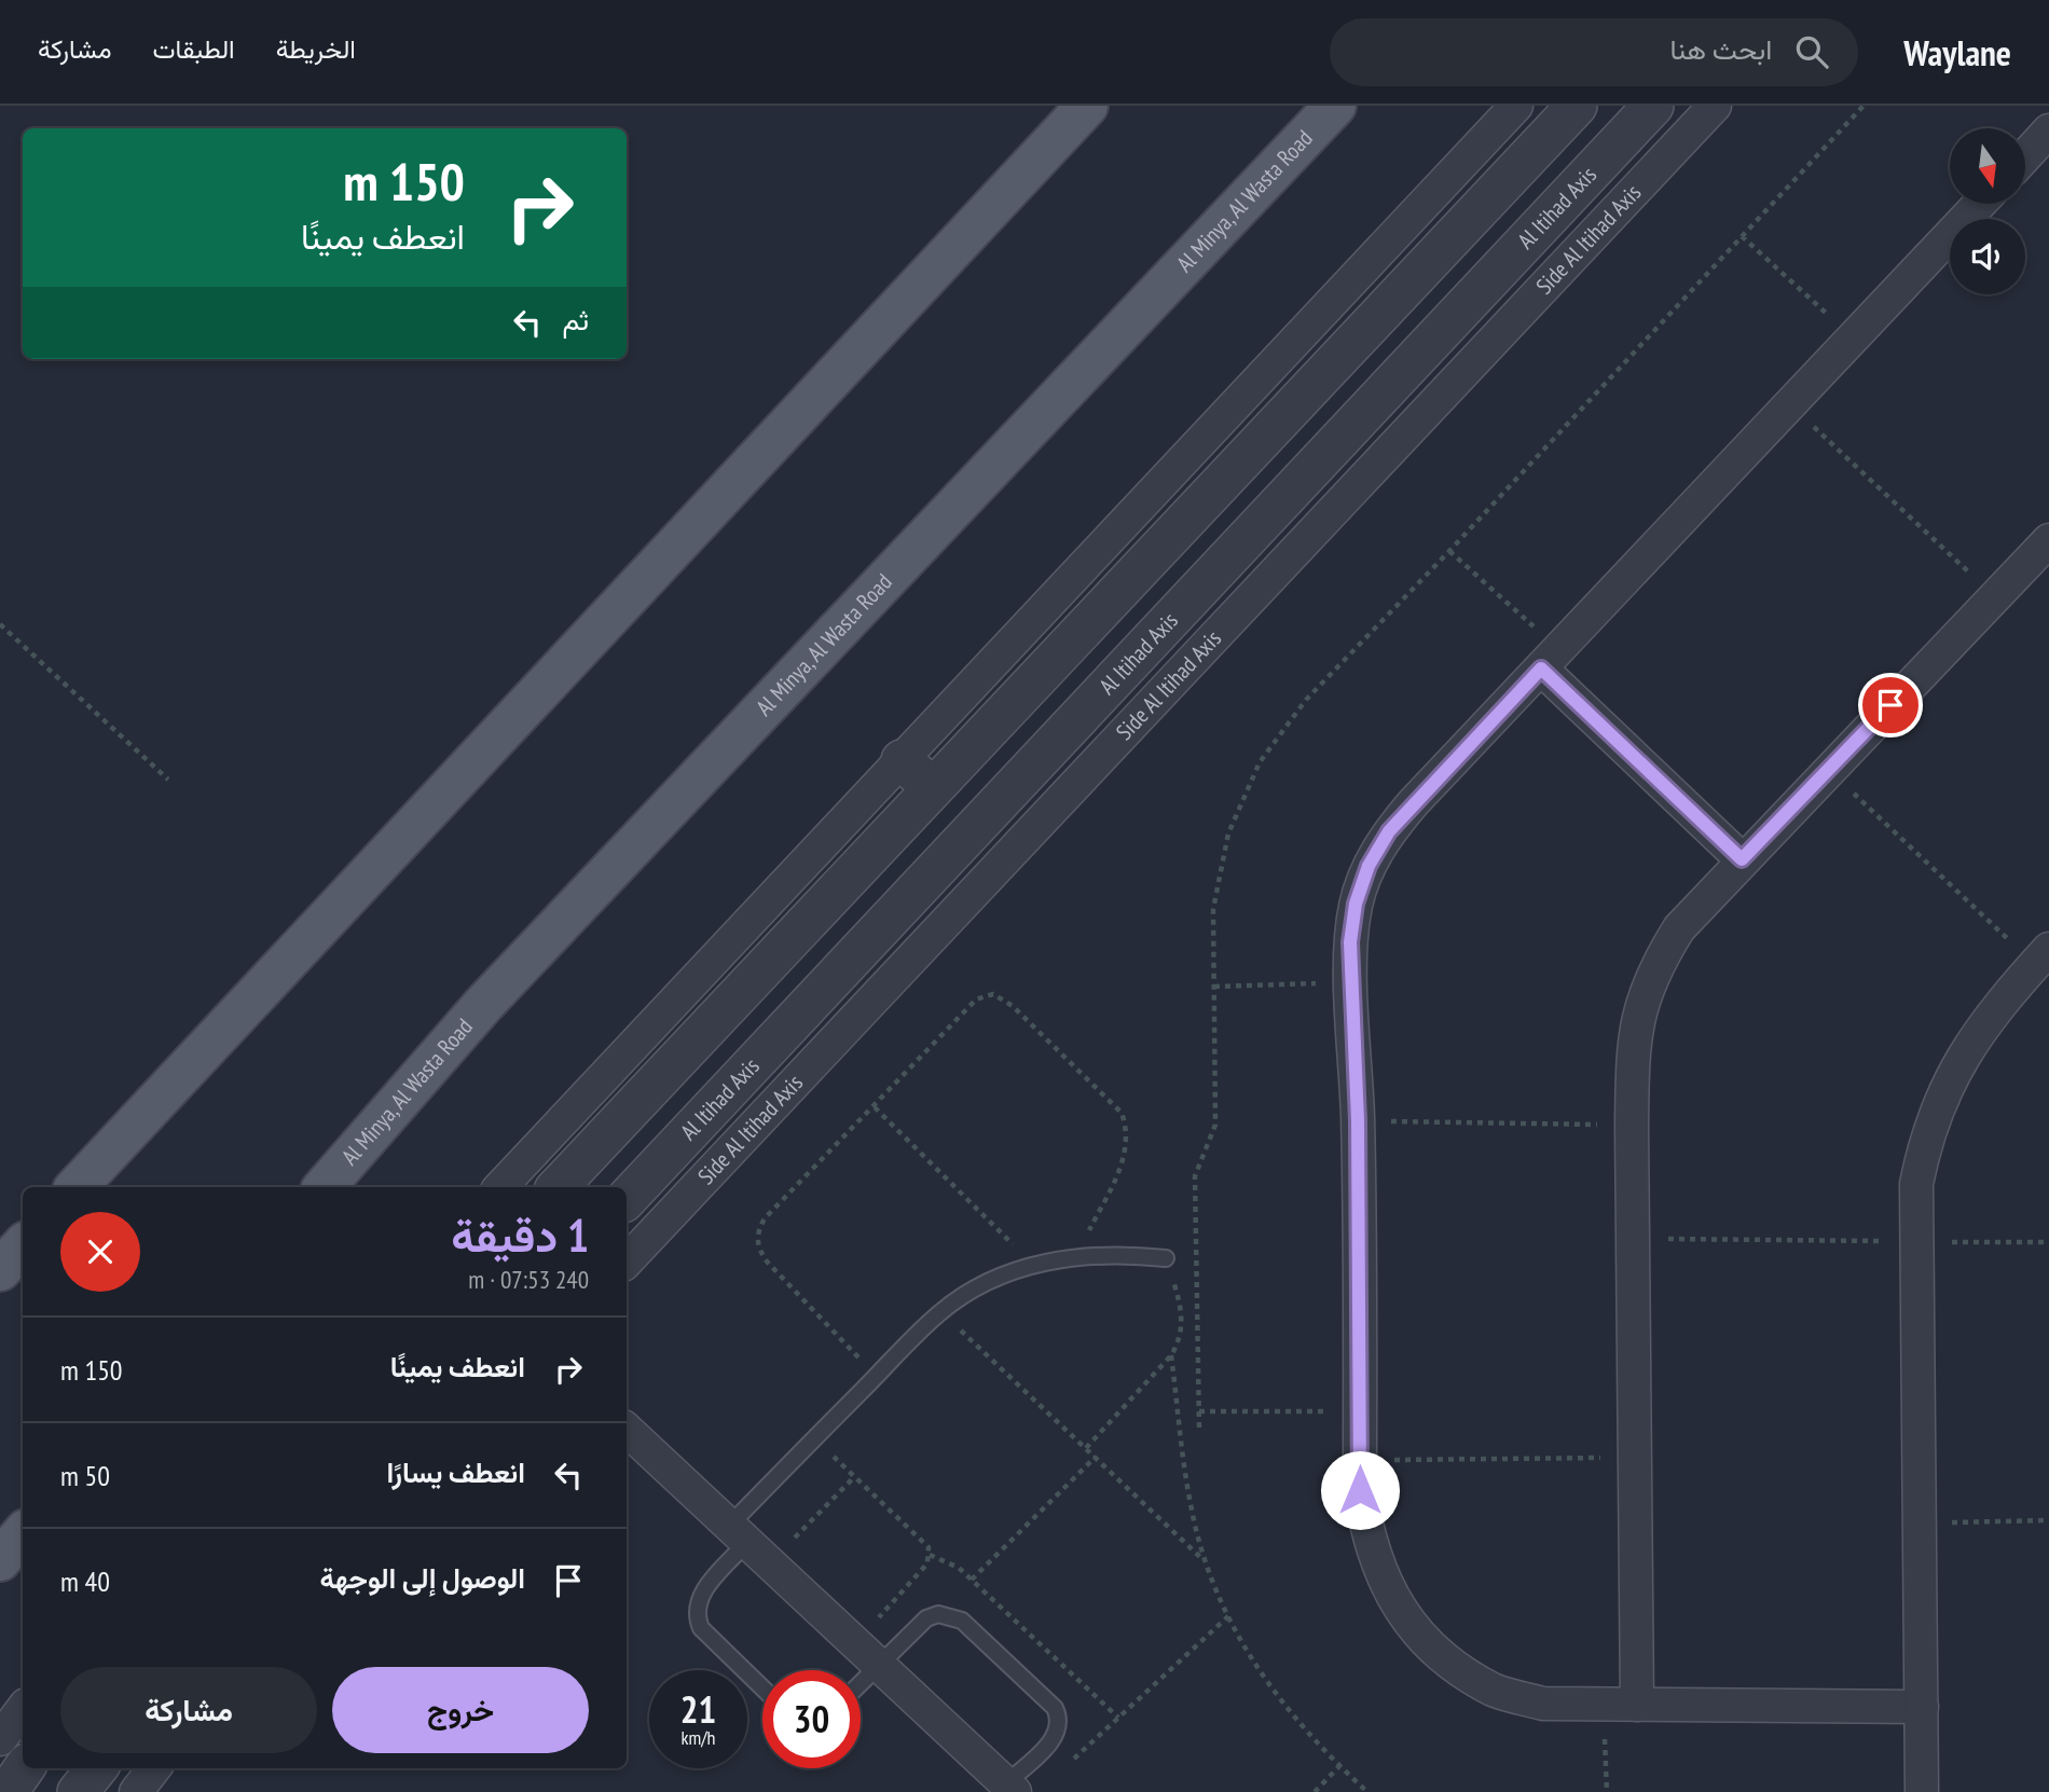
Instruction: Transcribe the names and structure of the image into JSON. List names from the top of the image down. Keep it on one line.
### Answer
{"streets":{"main road":["Al Minya, Al Wasta Road"],"street":["Al Itihad Axis","Side Al Itihad Axis"]},"north":"bottom","page":{"header":"Waylane","search":"ابحث هنا","nav":["الخريطة","الطبقات","مشاركة"],"turn":["150 m","انعطف يمينًا"],"then":"ثم","heading":["1 دقيقة","240 m · 07:53"],"list":[{"name":"انعطف يمينًا","value":"150 m"},{"name":"انعطف يسارًا","value":"50 m"},{"name":"الوصول إلى الوجهة","value":"40 m"}],"buttons":["خروج","مشاركة"],"speed":"21 km/h","limit":"30"}}
